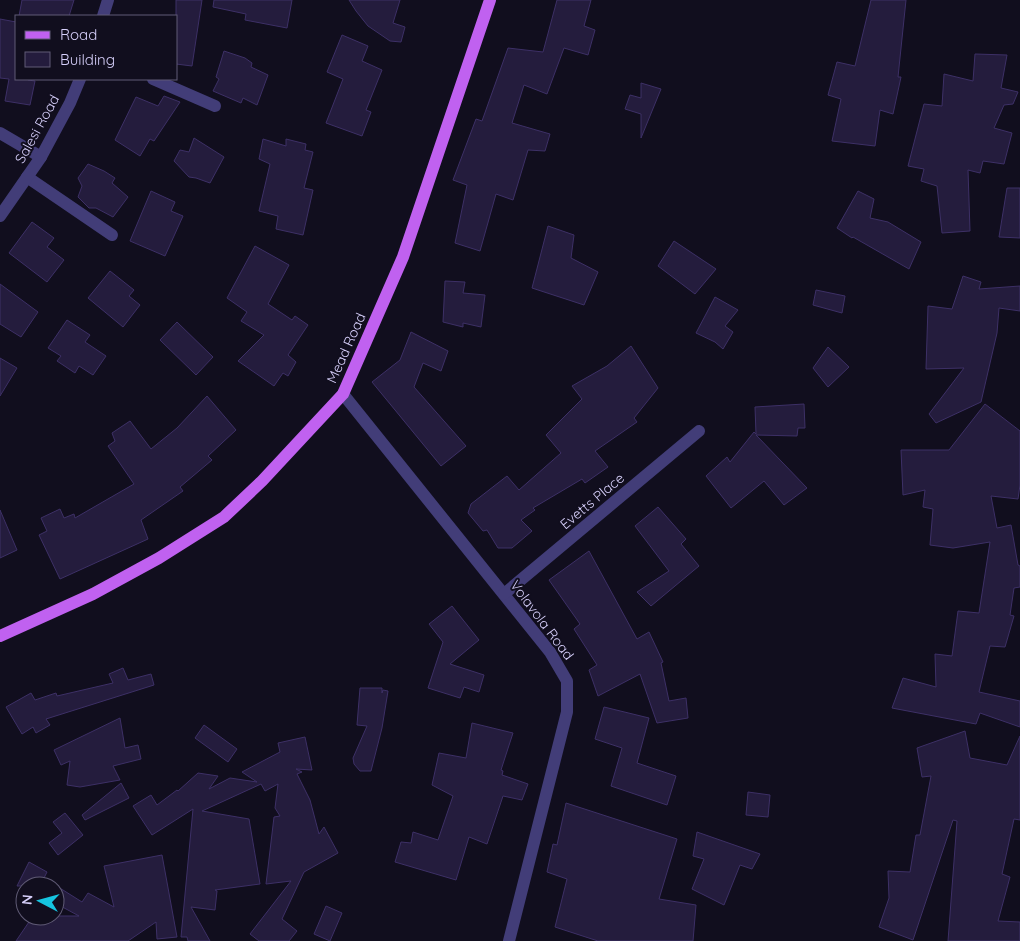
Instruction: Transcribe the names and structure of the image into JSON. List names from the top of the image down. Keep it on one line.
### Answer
{"streets":{"main road":["Mead Road"],"street":["Salesi Road","Evetts Place","Volavola Road"]},"crossings":[["Mead Road","Volavola Road"],["Evetts Place","Volavola Road"]],"legend":["Road","Building"],"north":"left"}
